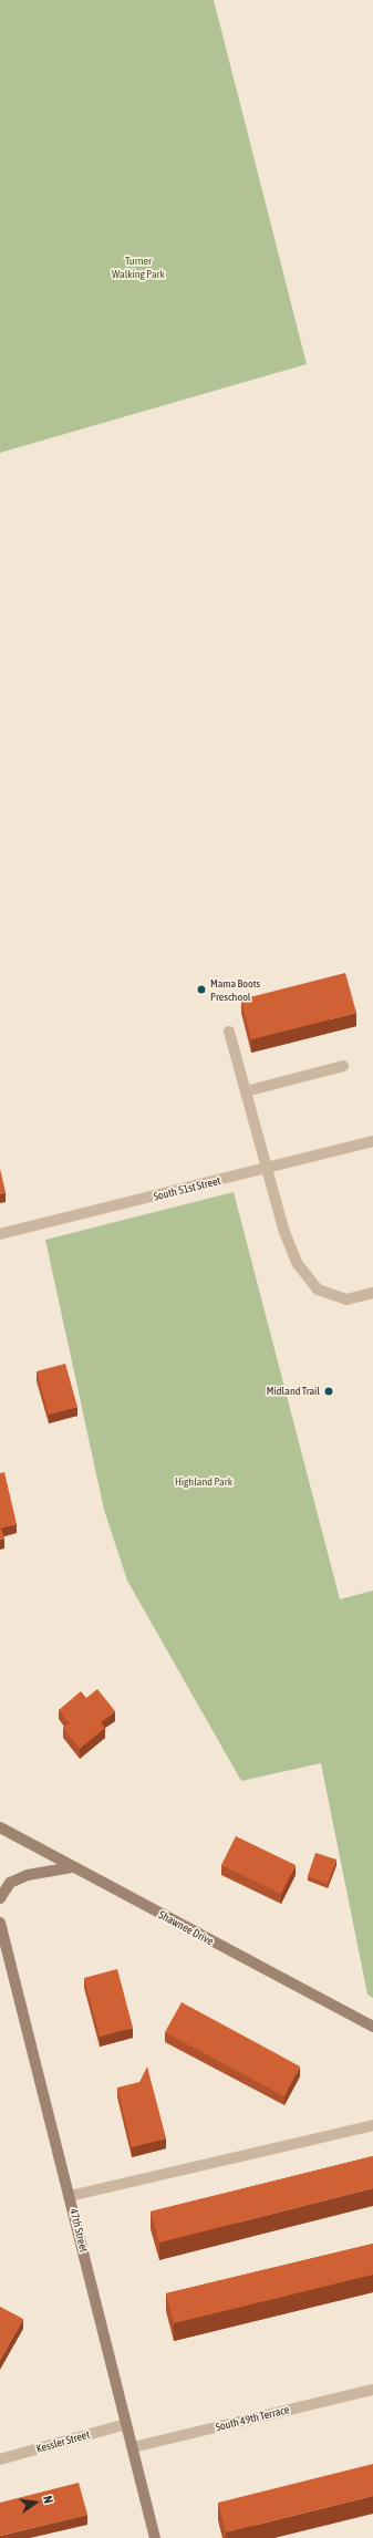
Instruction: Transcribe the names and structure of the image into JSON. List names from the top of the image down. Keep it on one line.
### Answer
{"streets":{"main road":["Shawnee Drive","47th Street"],"street":["South 51st Street","South 49th Terrace","Kessler Street"]},"crossings":[["47th Street","South 49th Terrace"],["47th Street","Kessler Street"]],"parks":["Turner Walking Park","Highland Park"],"places":["Mama Boots Preschool","Midland Trail"],"north":"right"}
